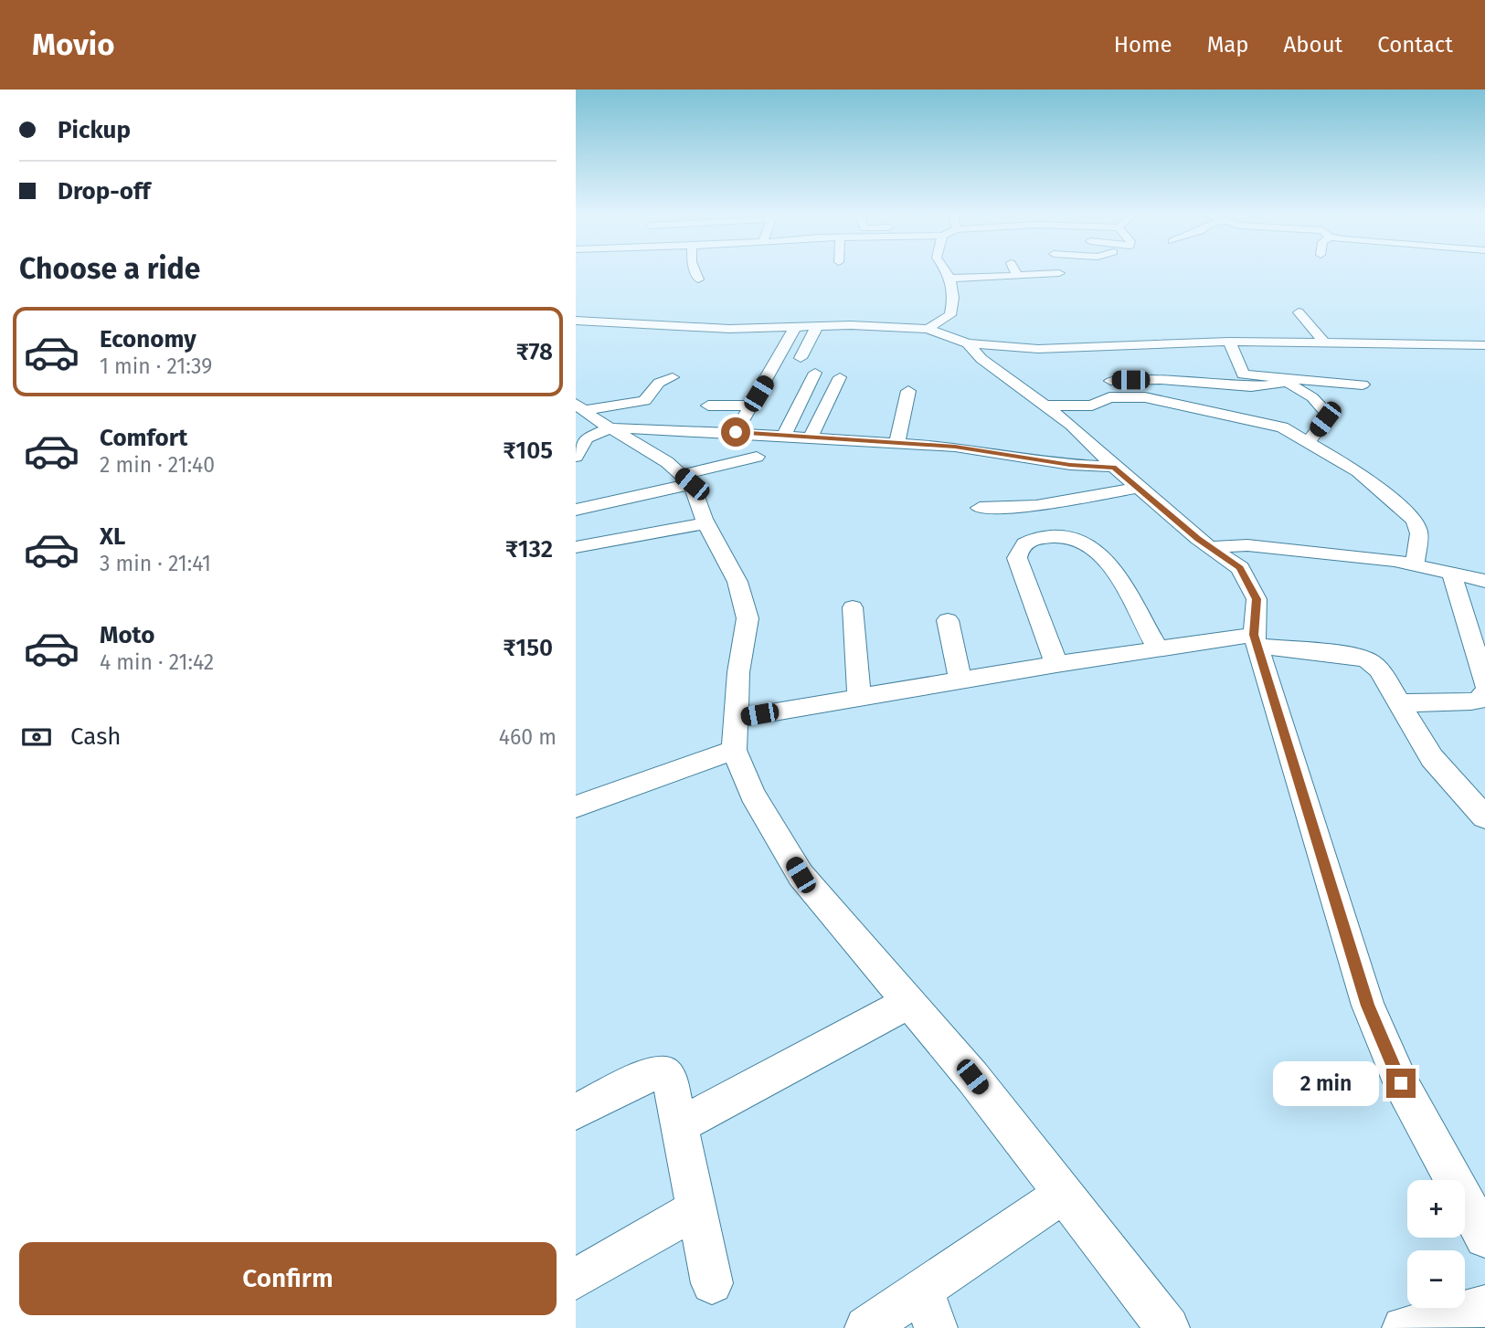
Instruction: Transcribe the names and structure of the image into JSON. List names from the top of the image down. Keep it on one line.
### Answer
{"page":{"header":"Movio","nav":["Home","Map","About","Contact"],"banner":["Pickup","Drop-off"],"heading":"Choose a ride","list":[{"name":"Economy","note":"1 min · 21:39","value":"₹78"},{"name":"Comfort","note":"2 min · 21:40","value":"₹105"},{"name":"XL","note":"3 min · 21:41","value":"₹132"},{"name":"Moto","note":"4 min · 21:42","value":"₹150"}],"pay":["Cash","460 m"],"bubble":"2 min","map_buttons":["+","−"],"buttons":"Confirm"}}
